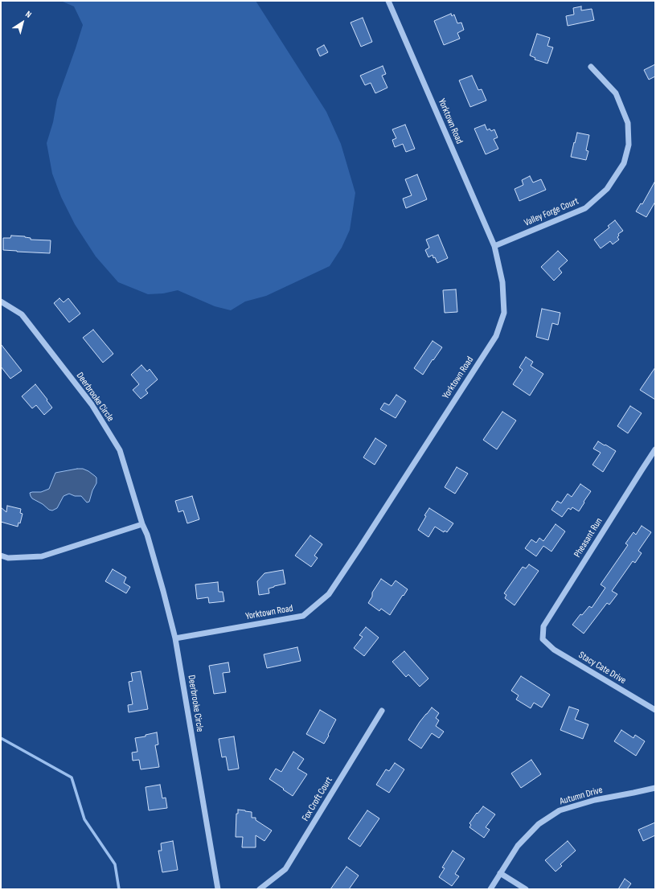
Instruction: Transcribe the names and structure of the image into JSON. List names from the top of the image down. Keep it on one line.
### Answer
{"streets":{"street":["Yorktown Road","Valley Forge Court","Deerbrooke Circle","Pheasant Run","Stacy Cate Drive","Autumn Drive","Fox Croft Court"]},"crossings":[["Yorktown Road","Valley Forge Court"],["Yorktown Road","Deerbrooke Circle"],["Pheasant Run","Stacy Cate Drive"]],"north":"top right"}
